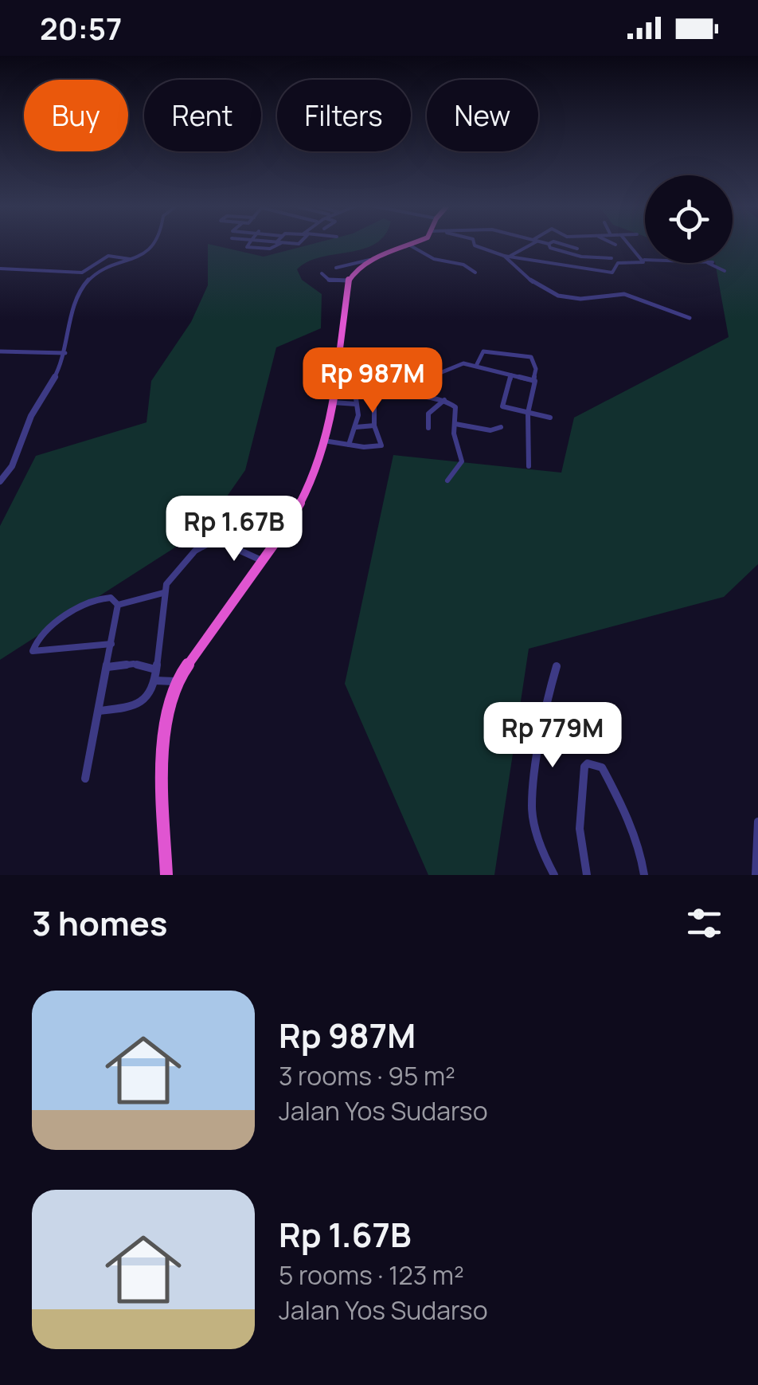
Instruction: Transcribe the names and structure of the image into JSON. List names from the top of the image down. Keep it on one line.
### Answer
{"page":{"status":"20:57","chip":["Buy","Rent","Filters","New"],"price":["Rp 987M","Rp 1.67B","Rp 779M"],"heading":"3 homes","list":[{"name":"Rp 987M","note":"3 rooms · 95 m² · Jalan Yos Sudarso"},{"name":"Rp 1.67B","note":"5 rooms · 123 m² · Jalan Yos Sudarso"}]}}
